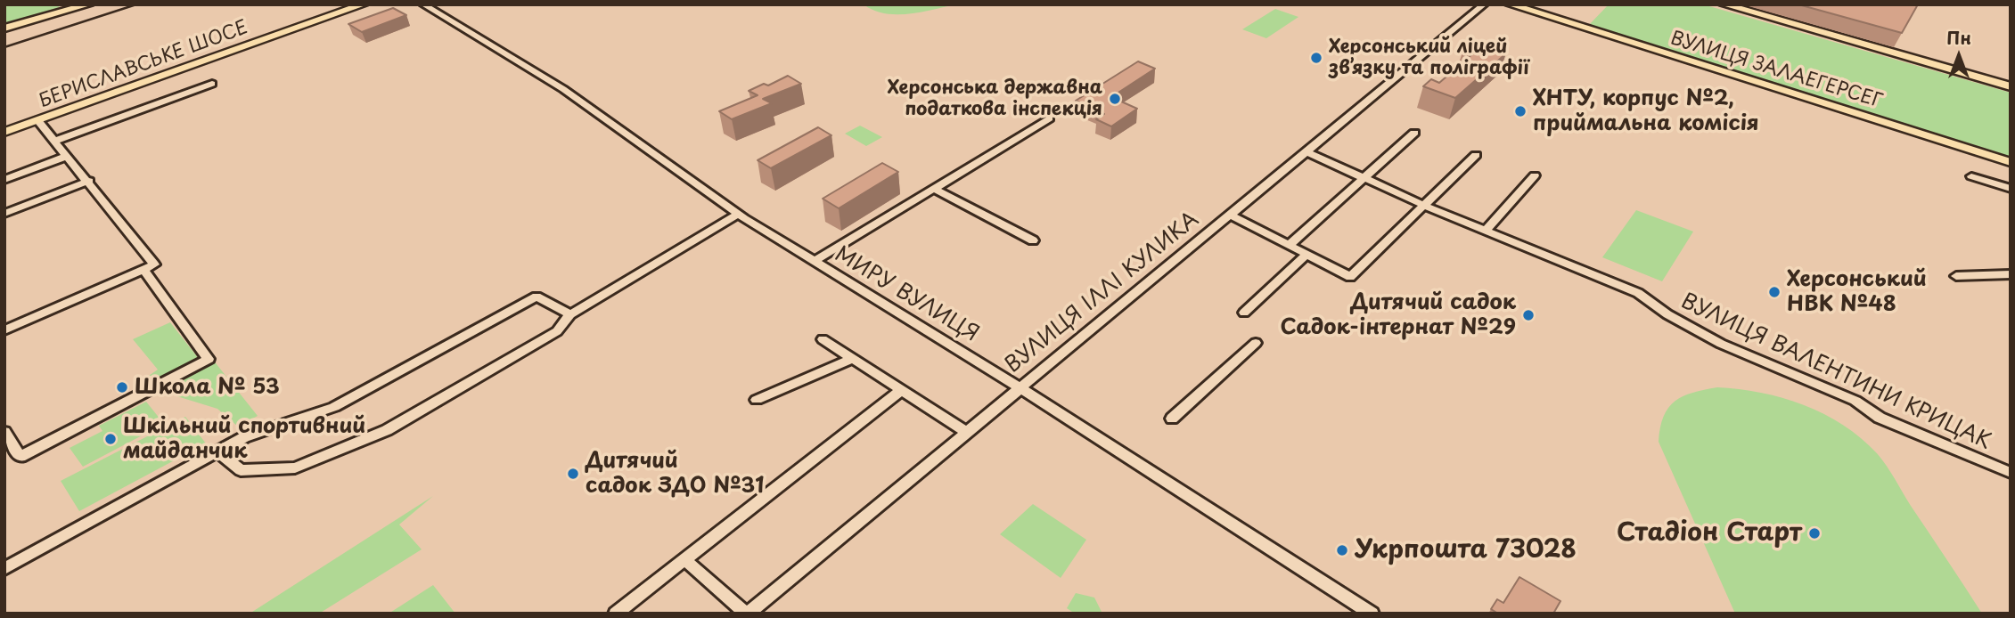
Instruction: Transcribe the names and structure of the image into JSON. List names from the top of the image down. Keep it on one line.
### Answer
{"streets":{"main road":["БЕРИСЛАВСЬКЕ ШОСЕ","ВУЛИЦЯ ЗАЛАЕГЕРСЕГ"],"street":["ВУЛИЦЯ ІЛЛІ КУЛИКА","МИРУ ВУЛИЦЯ","ВУЛИЦЯ ВАЛЕНТИНИ КРИЦАК"]},"crossings":[["ВУЛИЦЯ ІЛЛІ КУЛИКА","МИРУ ВУЛИЦЯ"],["ВУЛИЦЯ ІЛЛІ КУЛИКА","ВУЛИЦЯ ВАЛЕНТИНИ КРИЦАК"]],"places":["Херсонський ліцей зв’язку та поліграфії","Херсонська державна податкова інспекція","ХНТУ, корпус №2, приймальна комісія","Херсонський НВК №48","Дитячий садок Садок-інтернат №29","Школа № 53","Шкільний спортивний майданчик","Дитячий садок ЗДО №31","Стадіон Старт","Укрпошта 73028"],"north":"top"}
